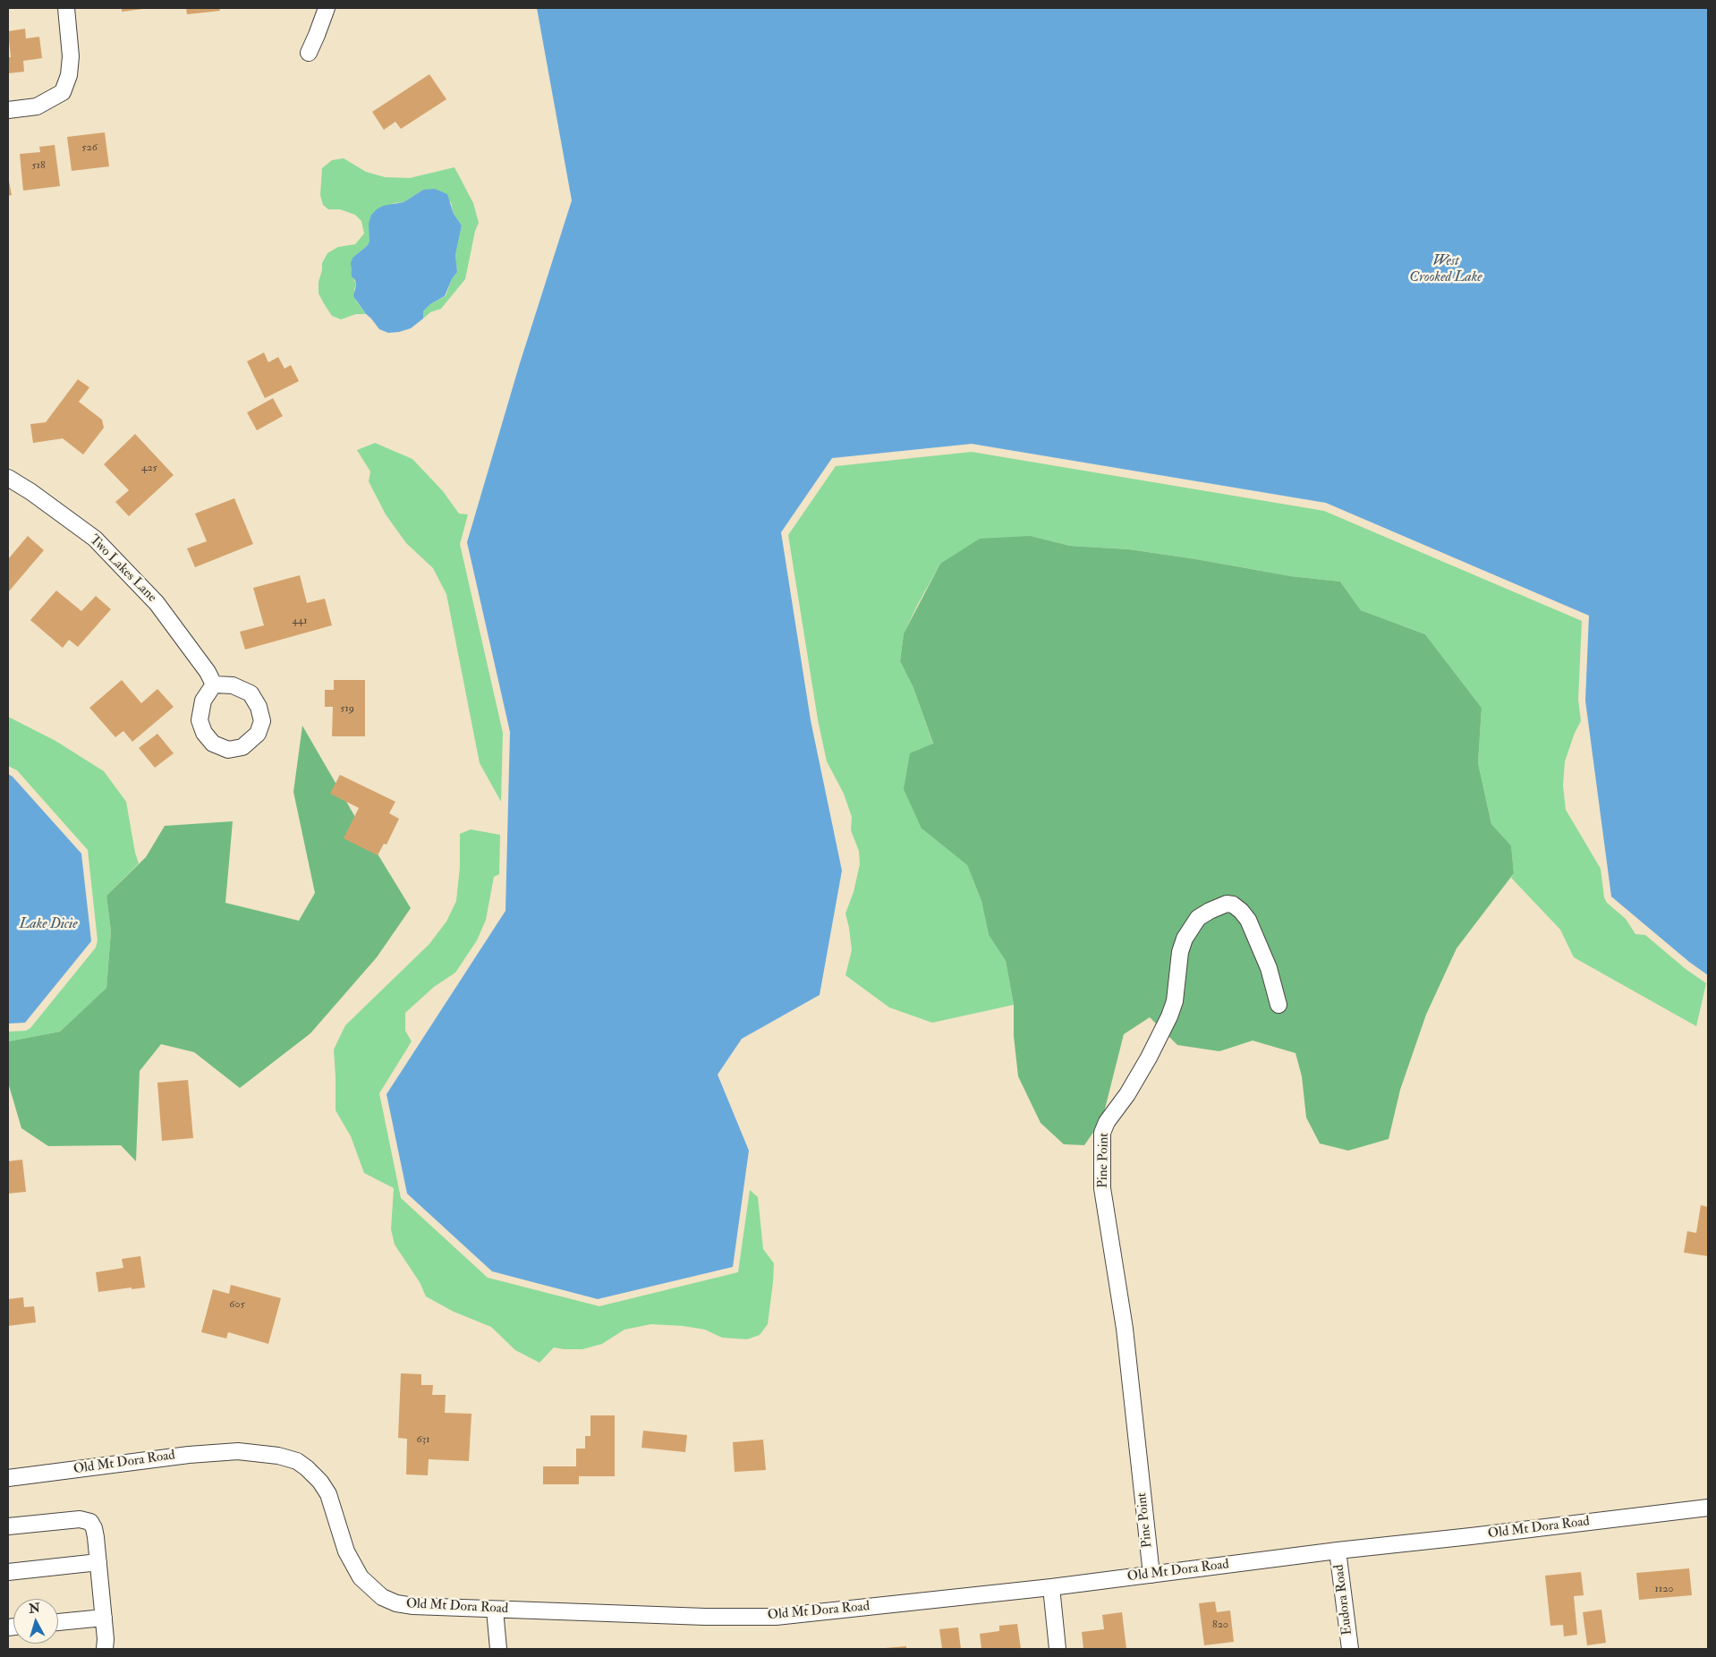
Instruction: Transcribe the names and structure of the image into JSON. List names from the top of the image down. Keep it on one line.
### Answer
{"streets":{"street":["Two Lakes Lane","Pine Point","Old Mt Dora Road","Eudora Road"]},"crossings":[["Pine Point","Old Mt Dora Road"],["Old Mt Dora Road","Eudora Road"]],"water":["West Crooked Lake","Lake Dicie"],"house_numbers":["526","518","425","441","519","605","631","1120","820"],"north":"top"}
